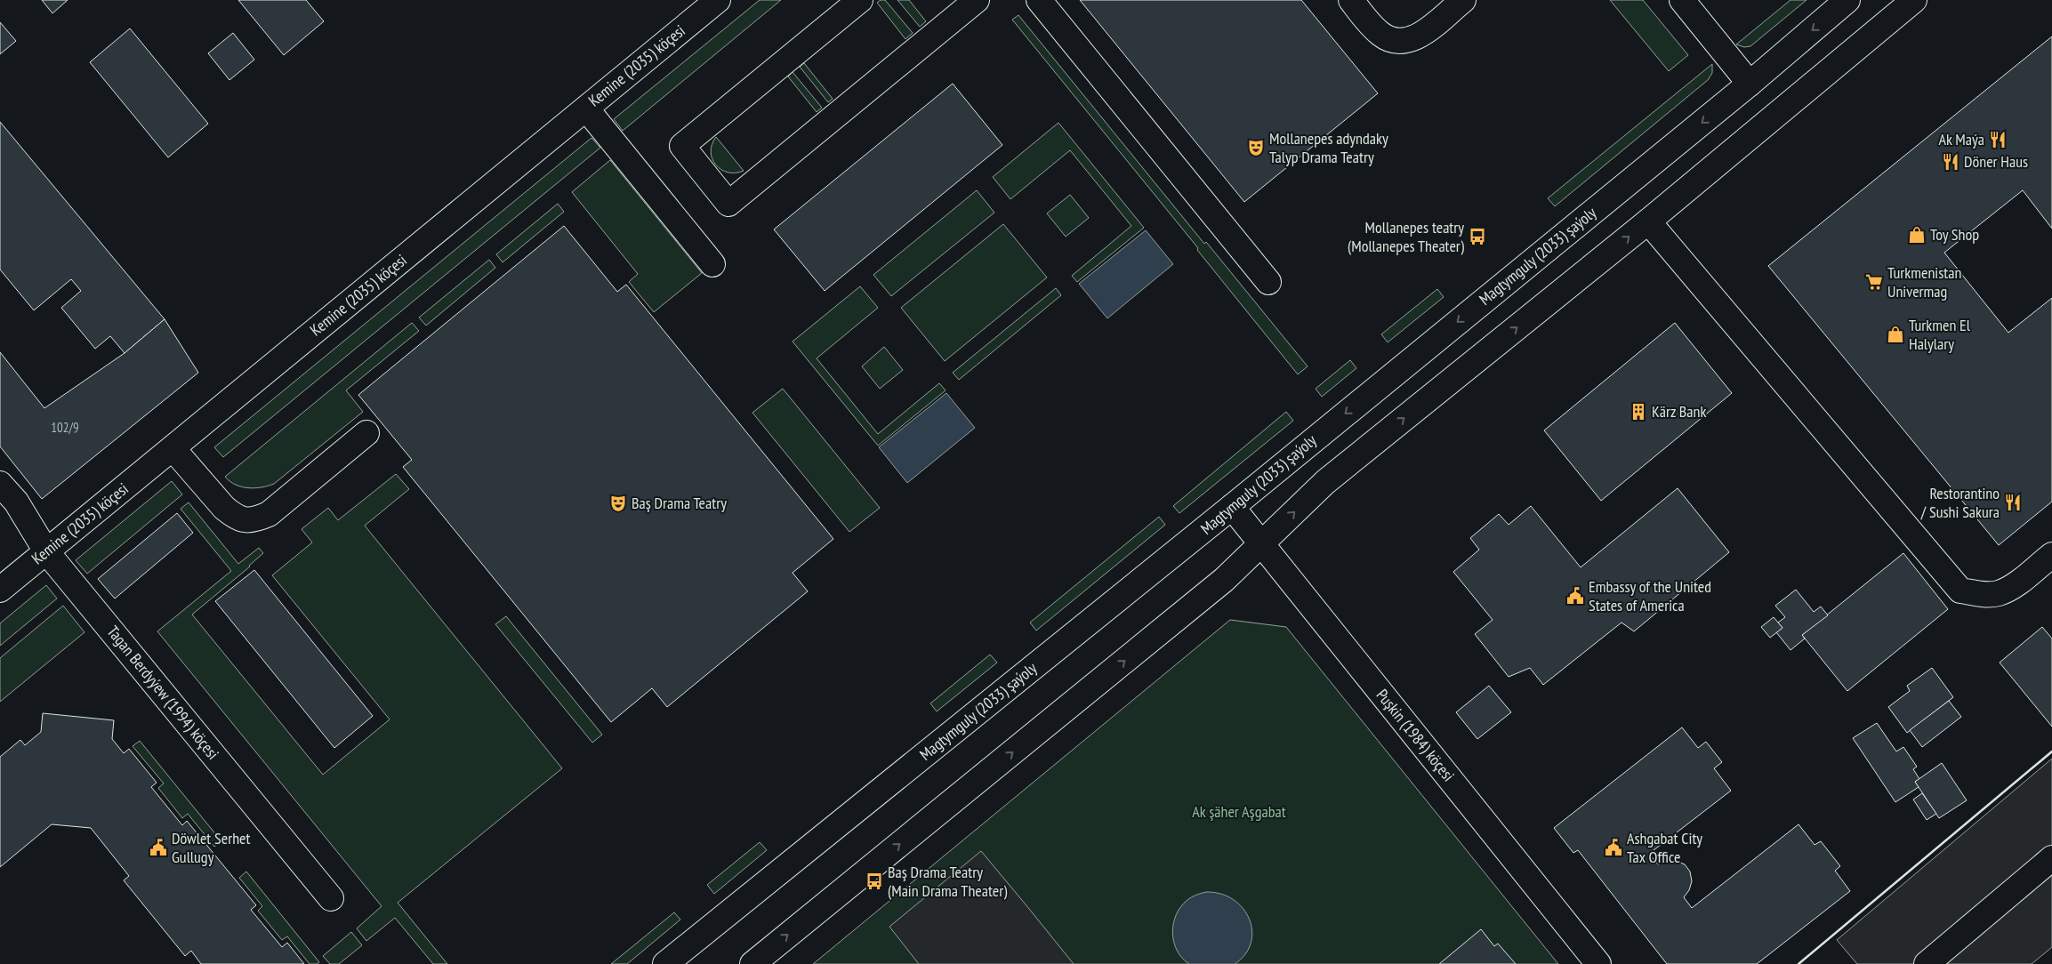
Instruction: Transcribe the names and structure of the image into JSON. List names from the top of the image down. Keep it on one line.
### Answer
{"streets":{"main road":["Kemine (2035) köçesi","Magtymguly (2033) şaýoly","Tagan Berdyýew (1994) köçesi","Puşkin (1984) köçesi"]},"crossings":[["Kemine (2035) köçesi","Tagan Berdyýew (1994) köçesi"],["Magtymguly (2033) şaýoly","Puşkin (1984) köçesi"]],"parks":["Ak şäher Aşgabat"],"places":{"restaurant":["Ak Maýa","Döner Haus","Restorantino / Sushi Sakura"],"theatre":["Mollanepes adyndaky Talyp Drama Teatry","Baş Drama Teatry"],"shop":["Toy Shop","Turkmen El Halylary"],"bus stop":["Mollanepes teatry (Mollanepes Theater)","Baş Drama Teatry (Main Drama Theater)"],"supermarket":["Turkmenistan Univermag"],"building":["Kärz Bank"],"public building":["Embassy of the United States of America","Döwlet Serhet Gullugy","Ashgabat City Tax Office"]},"house_numbers":["102/9"]}
